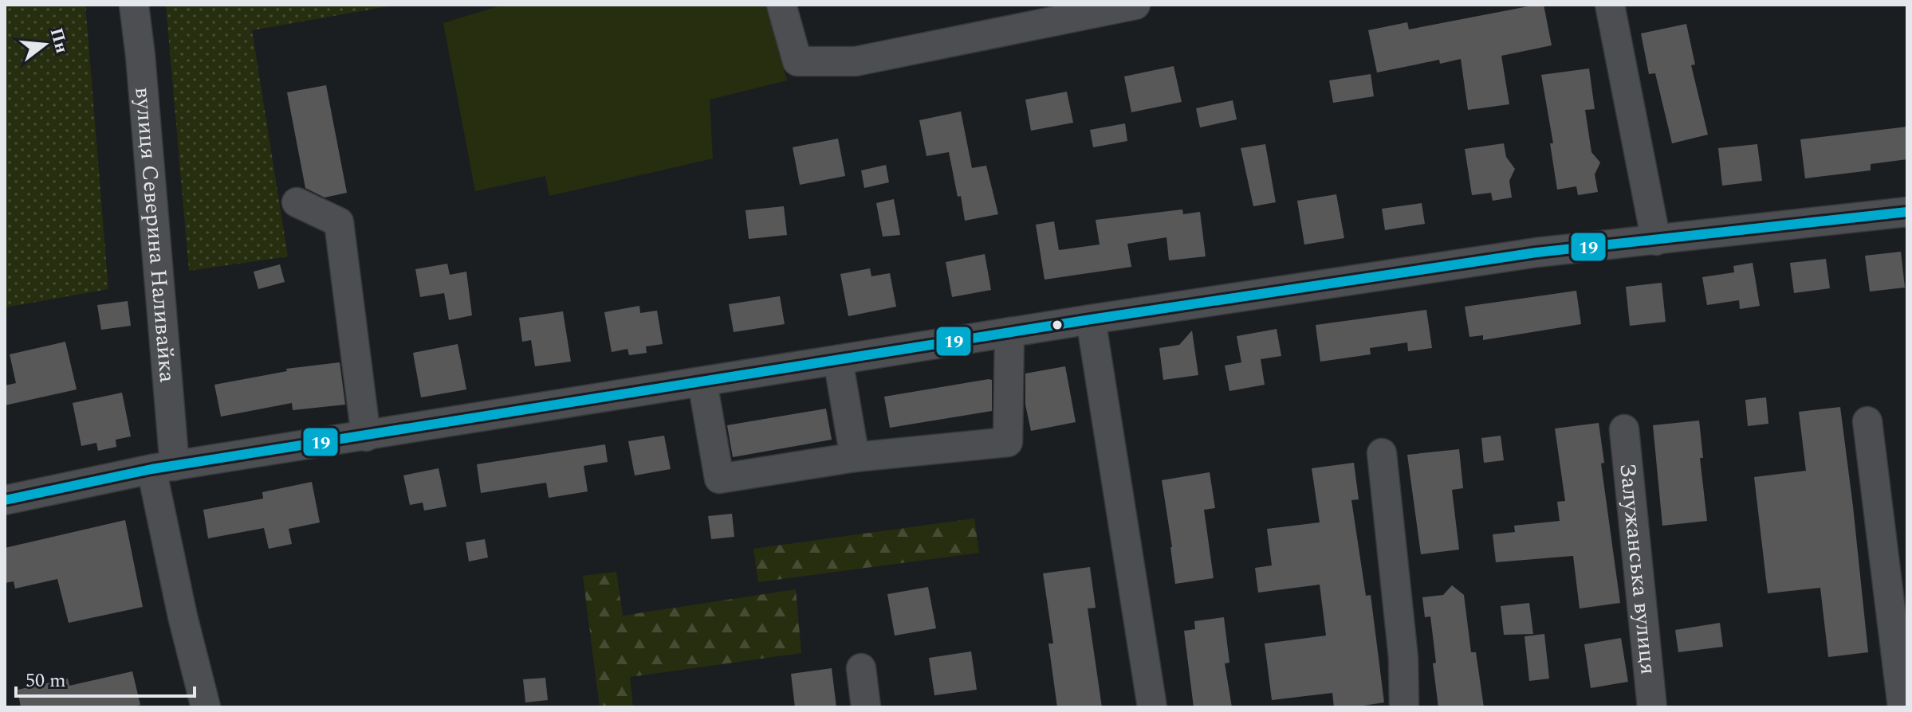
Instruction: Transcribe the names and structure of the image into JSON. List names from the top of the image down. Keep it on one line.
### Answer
{"streets":{"street":["вулиця Северина Наливайка","Залужанська вулиця"]},"lines":["transit line 19"],"scale_bar":"50 m","north":"right"}
